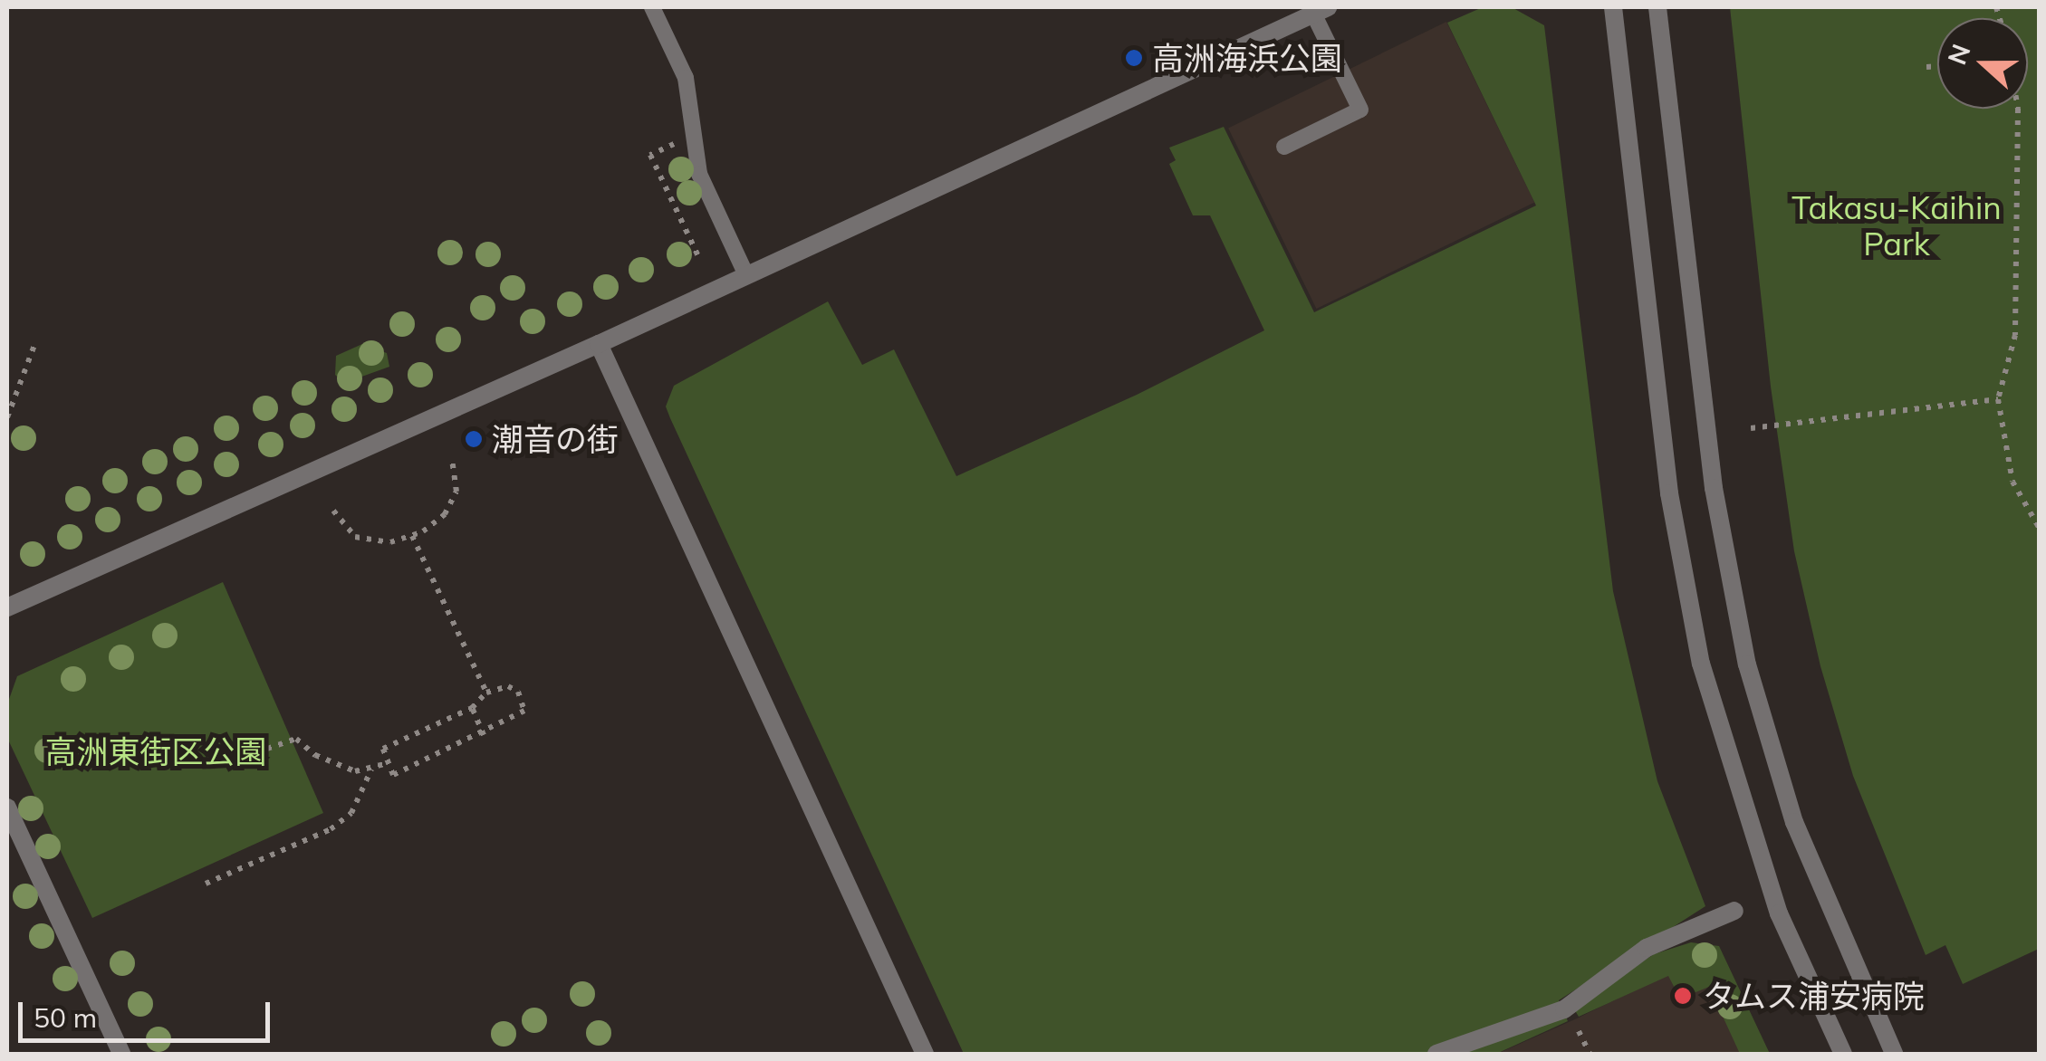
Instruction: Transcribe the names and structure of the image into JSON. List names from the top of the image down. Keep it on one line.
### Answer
{"parks":["Takasu-Kaihin Park","高洲東街区公園"],"places":["高洲海浜公園","潮音の街","タムス浦安病院"],"scale_bar":"50 m","north":"left"}
